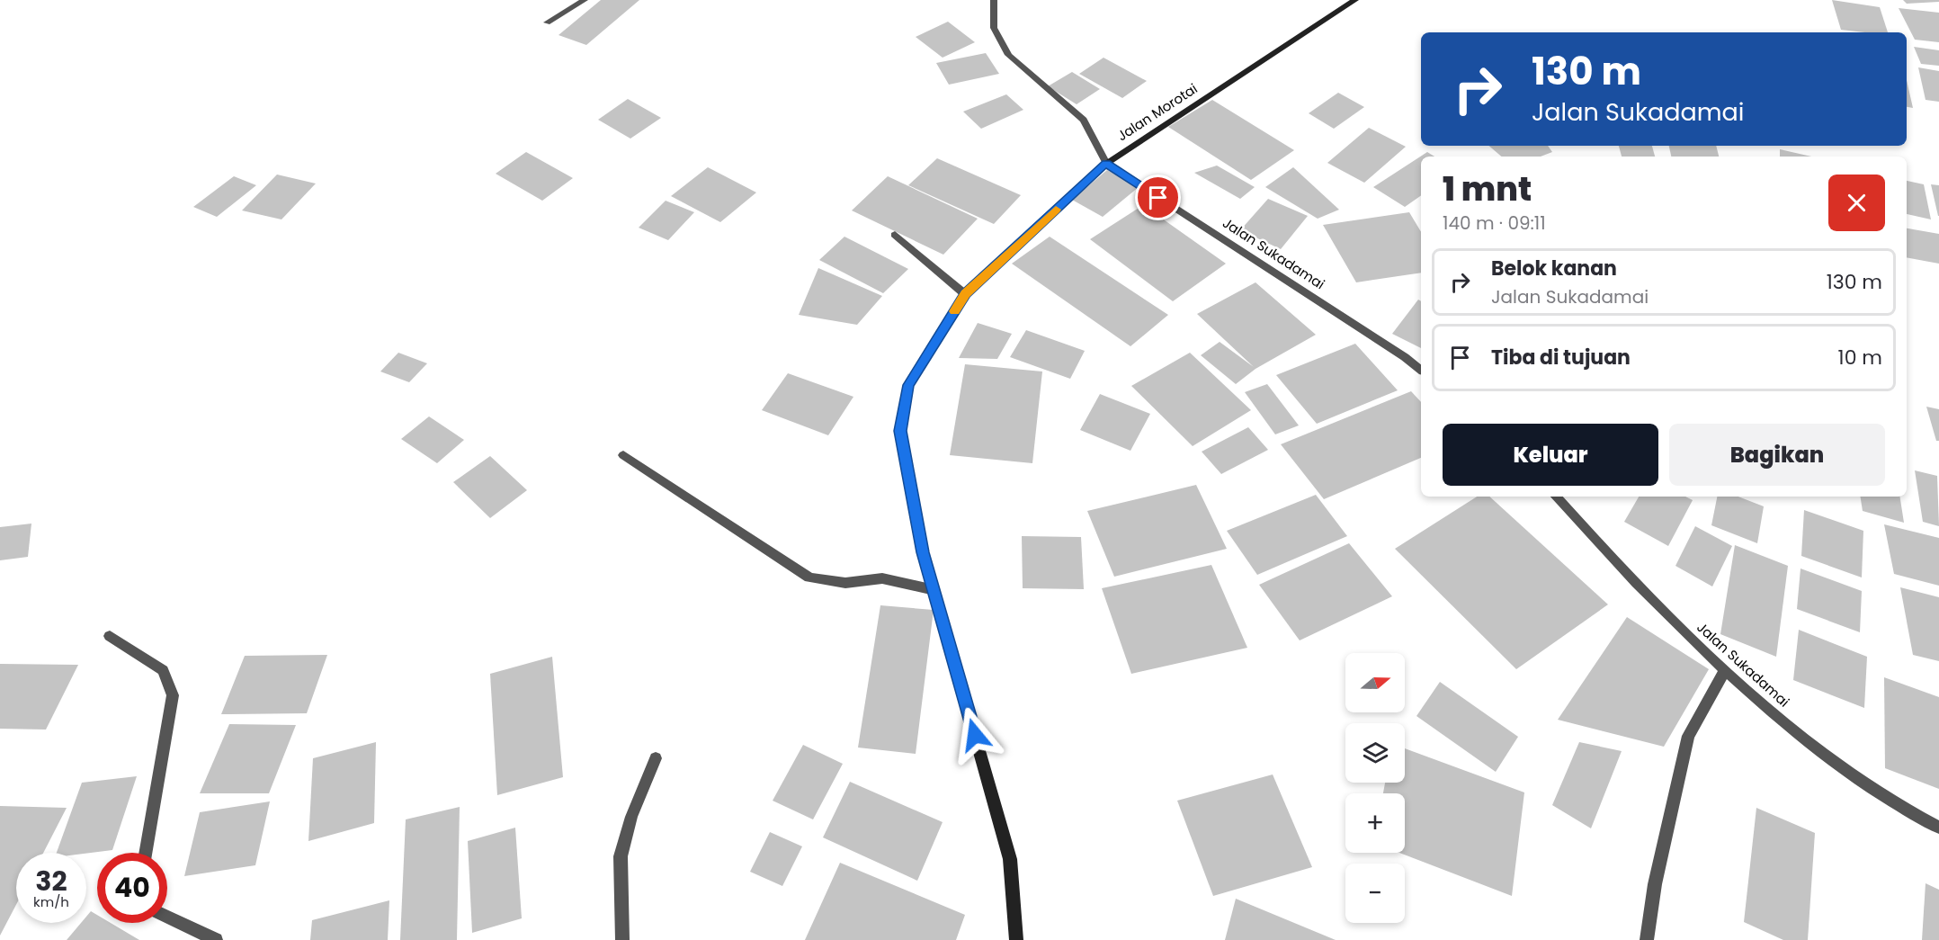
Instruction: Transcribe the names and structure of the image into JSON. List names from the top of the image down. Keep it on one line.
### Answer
{"streets":{"street":["Jalan Morotai","Jalan Sukadamai"]},"crossings":[["Jalan Morotai","Jalan Sukadamai"]],"north":"right","page":{"turn":["130 m","Jalan Sukadamai"],"heading":["1 mnt","140 m · 09:11"],"list":[{"name":"Belok kanan","note":"Jalan Sukadamai","value":"130 m"},{"name":"Tiba di tujuan","value":"10 m"}],"buttons":["Keluar","Bagikan"],"map_buttons":["+","−"],"speed":"32 km/h","limit":"40"}}
